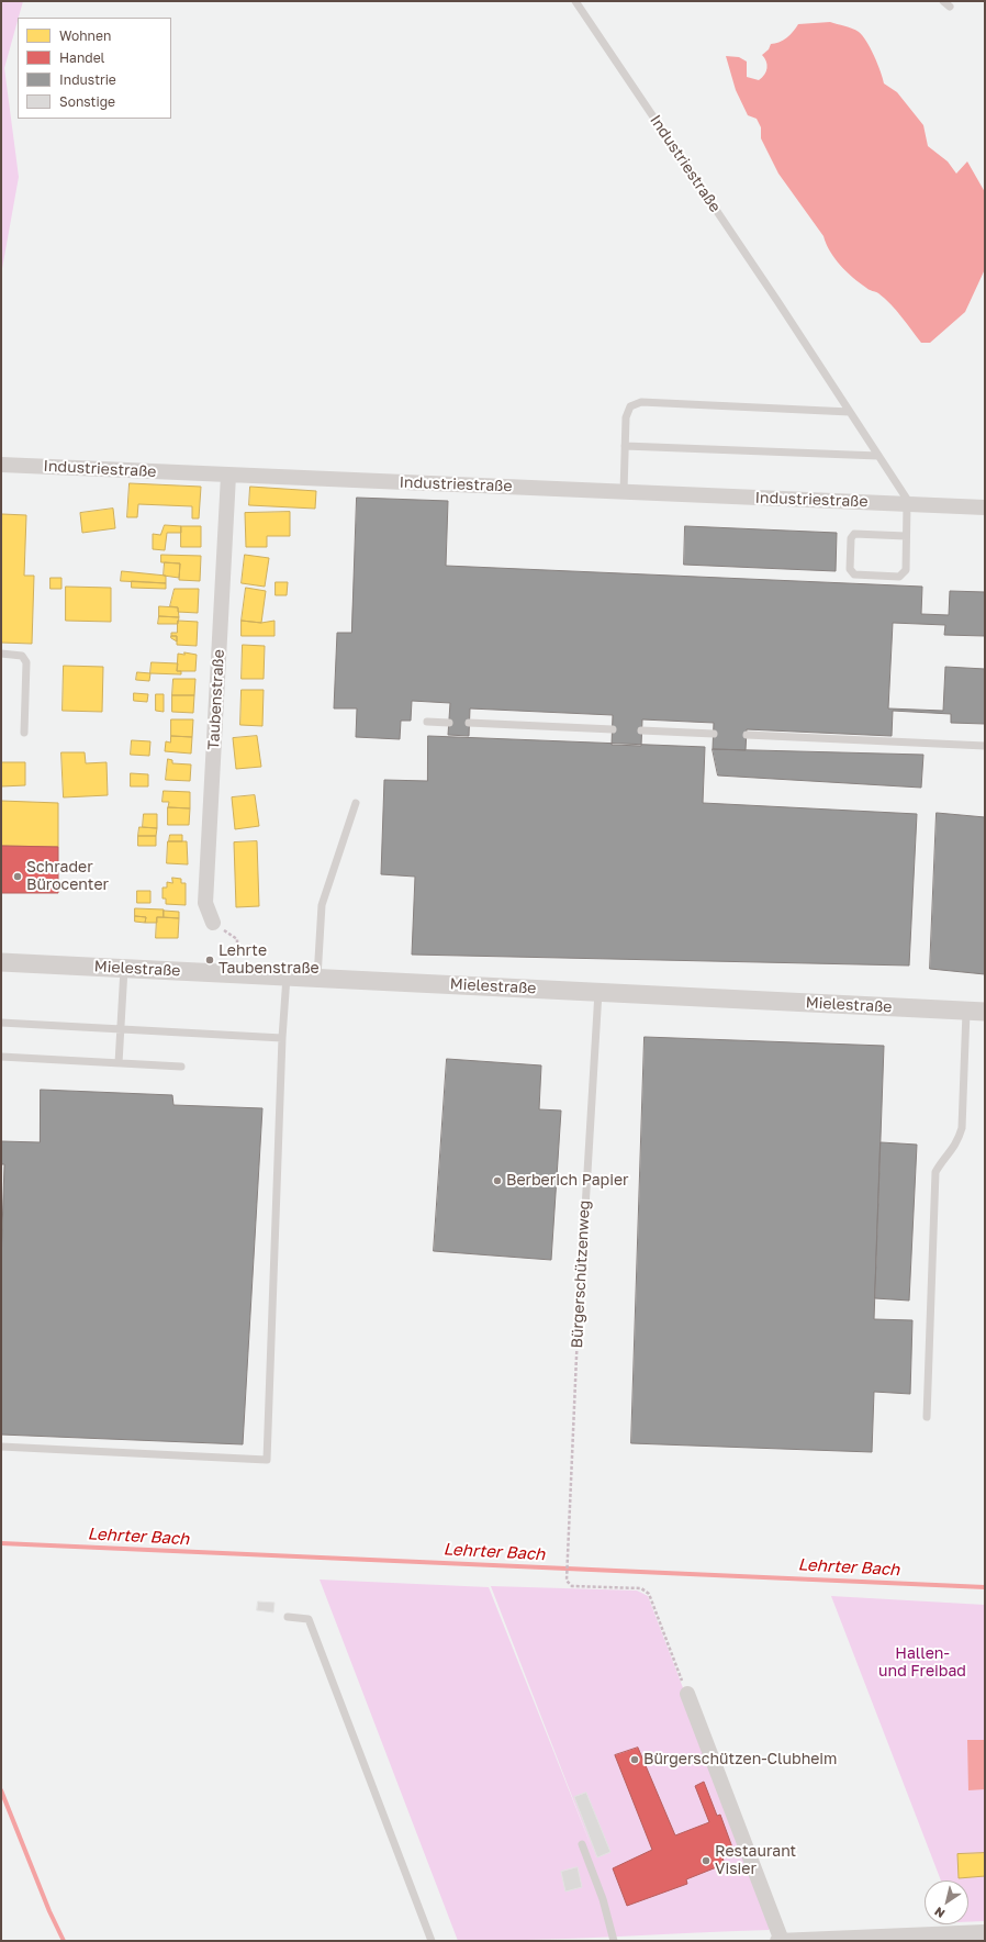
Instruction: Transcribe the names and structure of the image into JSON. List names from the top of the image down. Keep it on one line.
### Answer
{"streets":{"street":["Industriestraße","Taubenstraße","Mielestraße"],"lane":["Bürgerschützenweg"]},"crossings":[["Industriestraße","Taubenstraße"],["Mielestraße","Bürgerschützenweg"]],"water":["Lehrter Bach"],"parks":["Hallen- und Freibad"],"places":["Schrader Bürocenter","Lehrte Taubenstraße","Berberich Papier","Bürgerschützen-Clubheim","Restaurant Visier"],"legend":["Wohnen","Handel","Industrie","Sonstige"],"north":"bottom left"}
